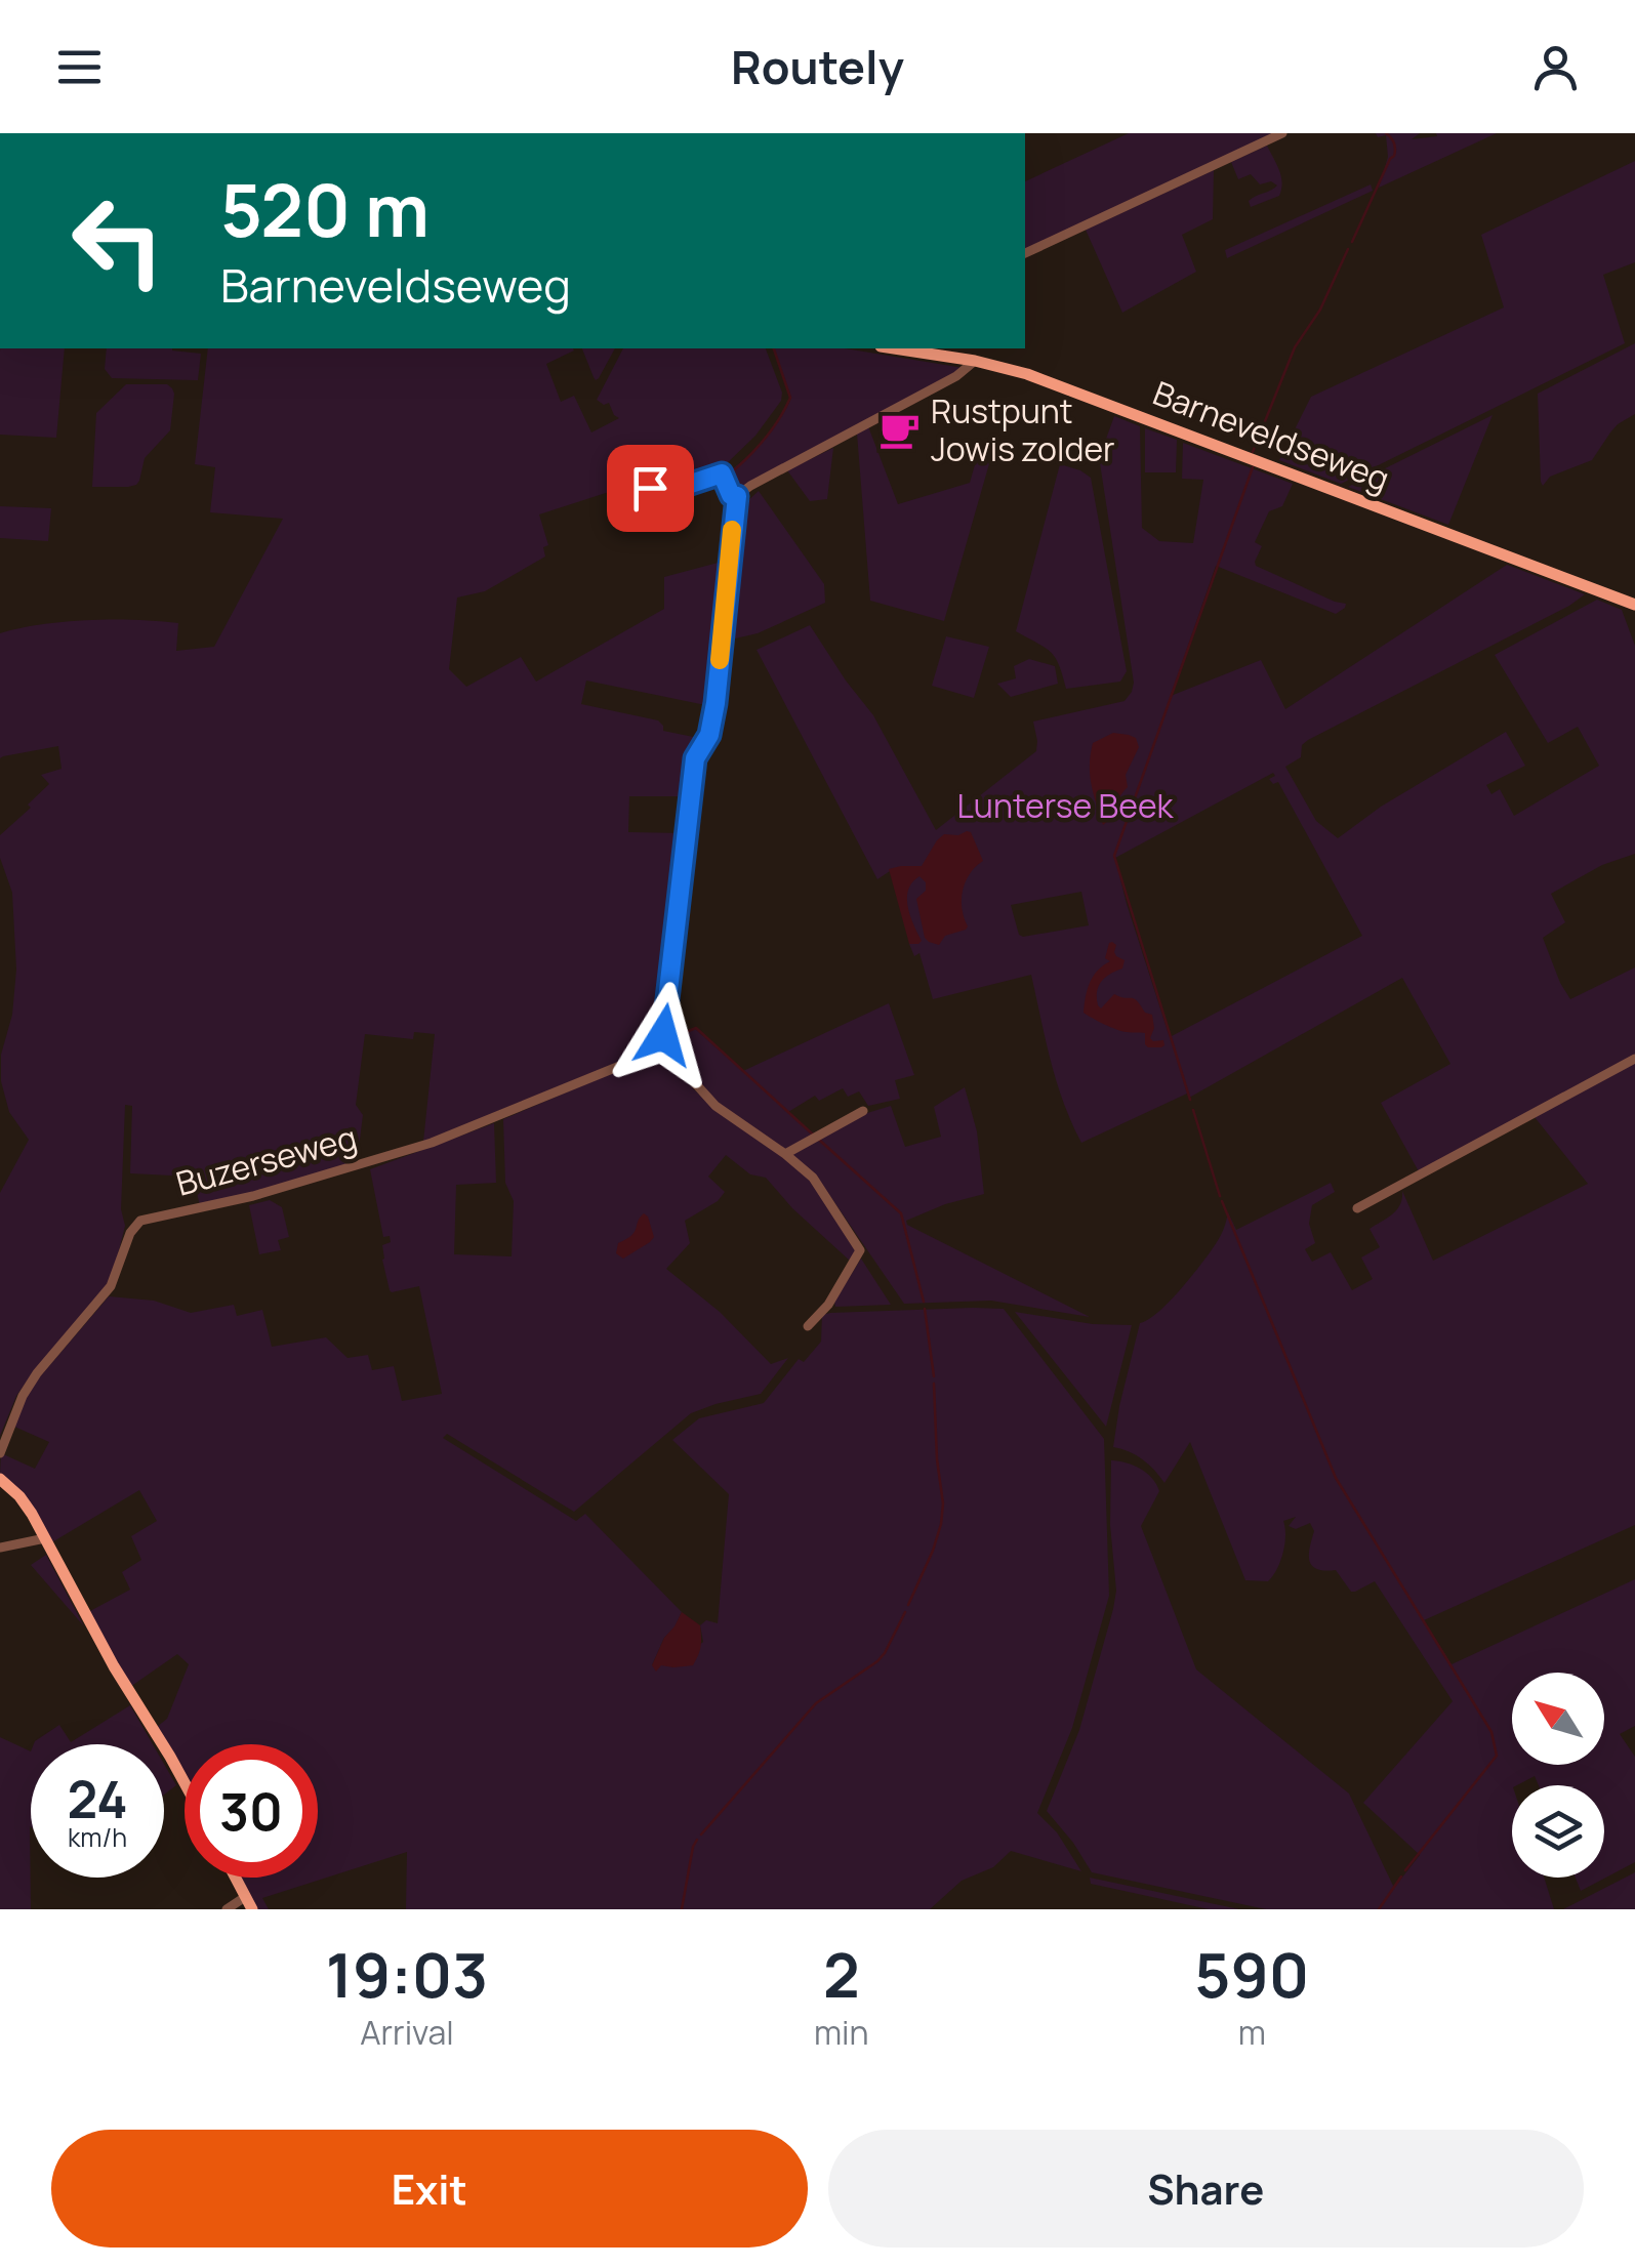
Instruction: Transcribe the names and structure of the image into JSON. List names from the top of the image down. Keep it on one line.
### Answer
{"streets":{"main road":["Barneveldseweg"],"street":["Buzerseweg"]},"parks":["Lunterse Beek"],"places":{"cafe":["Rustpunt Jowis zolder"]},"north":"top left","page":{"header":"Routely","turn":["520 m","Barneveldseweg"],"speed":"24 km/h","limit":"30","eta":["19:03","Arrival","2","min","590","m"],"buttons":["Exit","Share"]}}
